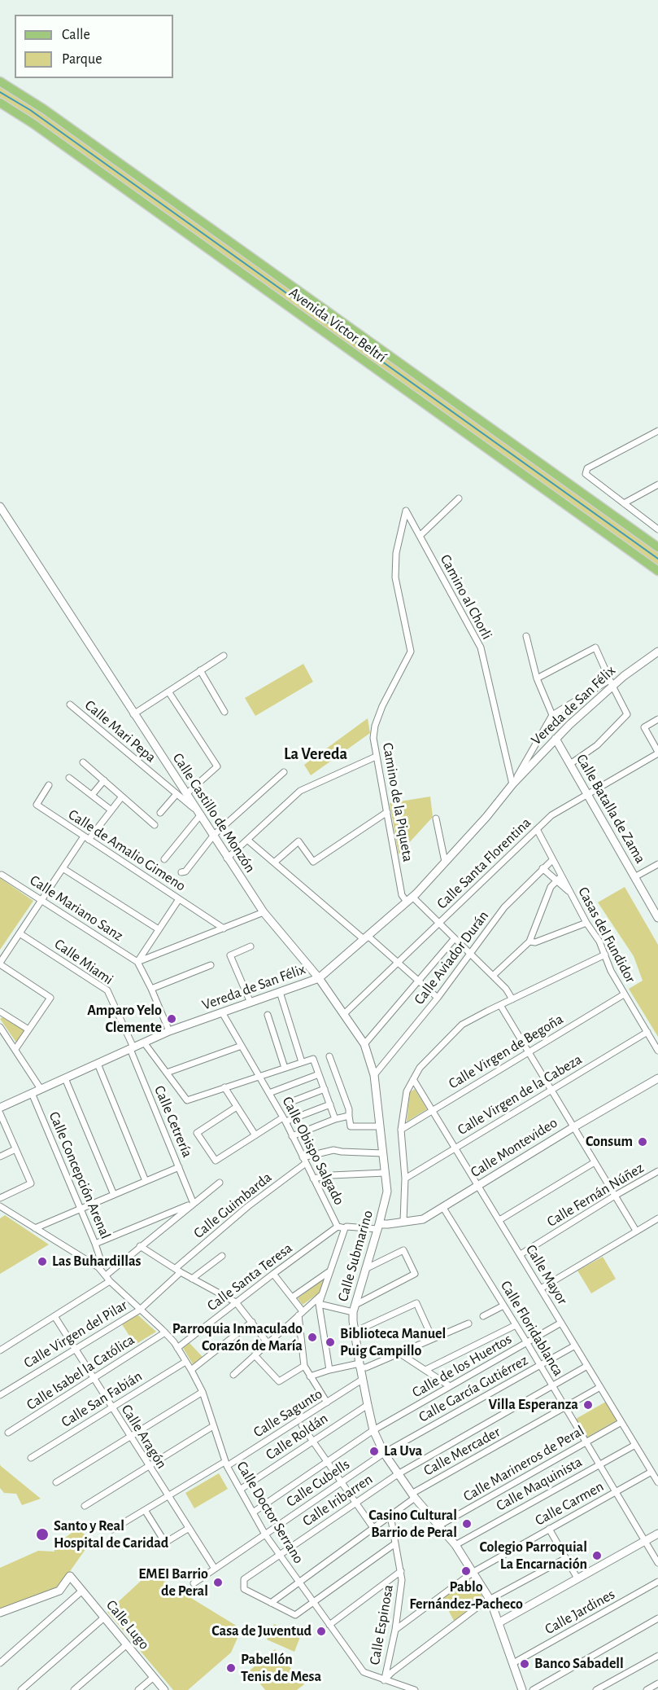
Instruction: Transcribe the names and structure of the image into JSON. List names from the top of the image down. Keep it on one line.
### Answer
{"streets":{"main road":["Avenida Víctor Beltrí","Vereda de San Félix","Calle Batalla de Zama","Calle Castillo de Monzón","Calle Montevideo","Calle Submarino","Calle Lugo"],"street":["Camino al Chorli","Calle Mari Pepa","Camino de la Piqueta","Calle de Amalio Gimeno","Calle Santa Florentina","Calle Mariano Sanz","Casas del Fundidor","Calle Aviador Durán","Calle Miami","Calle Virgen de Begoña","Calle Virgen de la Cabeza","Calle Cetrería","Calle Obispo Salgado","Calle Concepción Arenal","Calle Fernán Núñez","Calle Guimbarda","Calle Mayor","Calle Santa Teresa","Calle Floridablanca","Calle Virgen del Pilar","Calle de los Huertos","Calle Isabel la Católica","Calle García Gutiérrez","Calle San Fabián","Calle Sagunto","Calle Aragón","Calle Roldán","Calle Mercader","Calle Marineros de Peral","Calle Cubells","Calle Maquinista","Calle Iribarren","Calle Carmen","Calle Doctor Serrano","Calle Jardines","Calle Espinosa"]},"crossings":[["Camino al Chorli","Vereda de San Félix"],["Camino al Chorli","Camino de la Piqueta"],["Vereda de San Félix","Camino de la Piqueta"],["Vereda de San Félix","Calle Batalla de Zama"],["Vereda de San Félix","Calle Castillo de Monzón"],["Vereda de San Félix","Calle Miami"],["Vereda de San Félix","Calle Cetrería"],["Vereda de San Félix","Calle Obispo Salgado"],["Vereda de San Félix","Calle Concepción Arenal"],["Vereda de San Félix","Calle Submarino"],["Calle Mari Pepa","Calle Castillo de Monzón"],["Calle Batalla de Zama","Calle Santa Florentina"],["Calle Castillo de Monzón","Calle Submarino"],["Calle Santa Florentina","Casas del Fundidor"],["Calle Santa Florentina","Calle Submarino"],["Casas del Fundidor","Calle Aviador Durán"],["Casas del Fundidor","Calle Virgen de Begoña"],["Casas del Fundidor","Calle Virgen de la Cabeza"],["Calle Aviador Durán","Calle Submarino"],["Calle Miami","Calle Cetrería"],["Calle Virgen de Begoña","Calle Mayor"],["Calle Virgen de la Cabeza","Calle Mayor"],["Calle Montevideo","Calle Submarino"],["Calle Montevideo","Calle Mayor"],["Calle Montevideo","Calle Floridablanca"],["Calle Obispo Salgado","Calle Guimbarda"],["Calle Obispo Salgado","Calle Santa Teresa"],["Calle Concepción Arenal","Calle Doctor Serrano"],["Calle Fernán Núñez","Calle Mayor"],["Calle Guimbarda","Calle Submarino"],["Calle Submarino","Calle de los Huertos"],["Calle Submarino","Calle García Gutiérrez"],["Calle Submarino","Calle Sagunto"],["Calle Submarino","Calle Roldán"],["Calle Submarino","Calle Mercader"],["Calle Submarino","Calle Marineros de Peral"],["Calle Submarino","Calle Cubells"],["Calle Submarino","Calle Maquinista"],["Calle Submarino","Calle Iribarren"],["Calle Submarino","Calle Carmen"],["Calle Submarino","Calle Jardines"],["Calle Mayor","Calle de los Huertos"],["Calle Mayor","Calle García Gutiérrez"],["Calle Mayor","Calle Mercader"],["Calle Mayor","Calle Marineros de Peral"],["Calle Mayor","Calle Maquinista"],["Calle Mayor","Calle Iribarren"],["Calle Mayor","Calle Carmen"],["Calle Santa Teresa","Calle Doctor Serrano"],["Calle Floridablanca","Calle de los Huertos"],["Calle Floridablanca","Calle García Gutiérrez"],["Calle Floridablanca","Calle Mercader"],["Calle Floridablanca","Calle Marineros de Peral"],["Calle Floridablanca","Calle Maquinista"],["Calle Floridablanca","Calle Iribarren"],["Calle Floridablanca","Calle Carmen"],["Calle Virgen del Pilar","Calle Aragón"],["Calle Virgen del Pilar","Calle Doctor Serrano"],["Calle de los Huertos","Calle Doctor Serrano"],["Calle Isabel la Católica","Calle Aragón"],["Calle Isabel la Católica","Calle Doctor Serrano"],["Calle García Gutiérrez","Calle Cubells"],["Calle San Fabián","Calle Aragón"],["Calle San Fabián","Calle Doctor Serrano"],["Calle Sagunto","Calle Aragón"],["Calle Sagunto","Calle Doctor Serrano"],["Calle Aragón","Calle Cubells"],["Calle Roldán","Calle Doctor Serrano"],["Calle Mercader","Calle Iribarren"],["Calle Mercader","Calle Doctor Serrano"],["Calle Mercader","Calle Espinosa"],["Calle Cubells","Calle Doctor Serrano"],["Calle Iribarren","Calle Doctor Serrano"],["Calle Carmen","Calle Espinosa"],["Calle Doctor Serrano","Calle Espinosa"]],"districts":["La Vereda"],"places":["Amparo Yelo Clemente","Consum","Las Buhardillas","Parroquia Inmaculado Corazón de María","Biblioteca Manuel Puig Campillo","Villa Esperanza","La Uva","Casino Cultural Barrio de Peral","Santo y Real Hospital de Caridad","Colegio Parroquial La Encarnación","Pablo Fernández-Pacheco","EMEI Barrio de Peral","Casa de Juventud","Banco Sabadell","Pabellón Tenis de Mesa"],"legend":["Calle","Parque"]}
